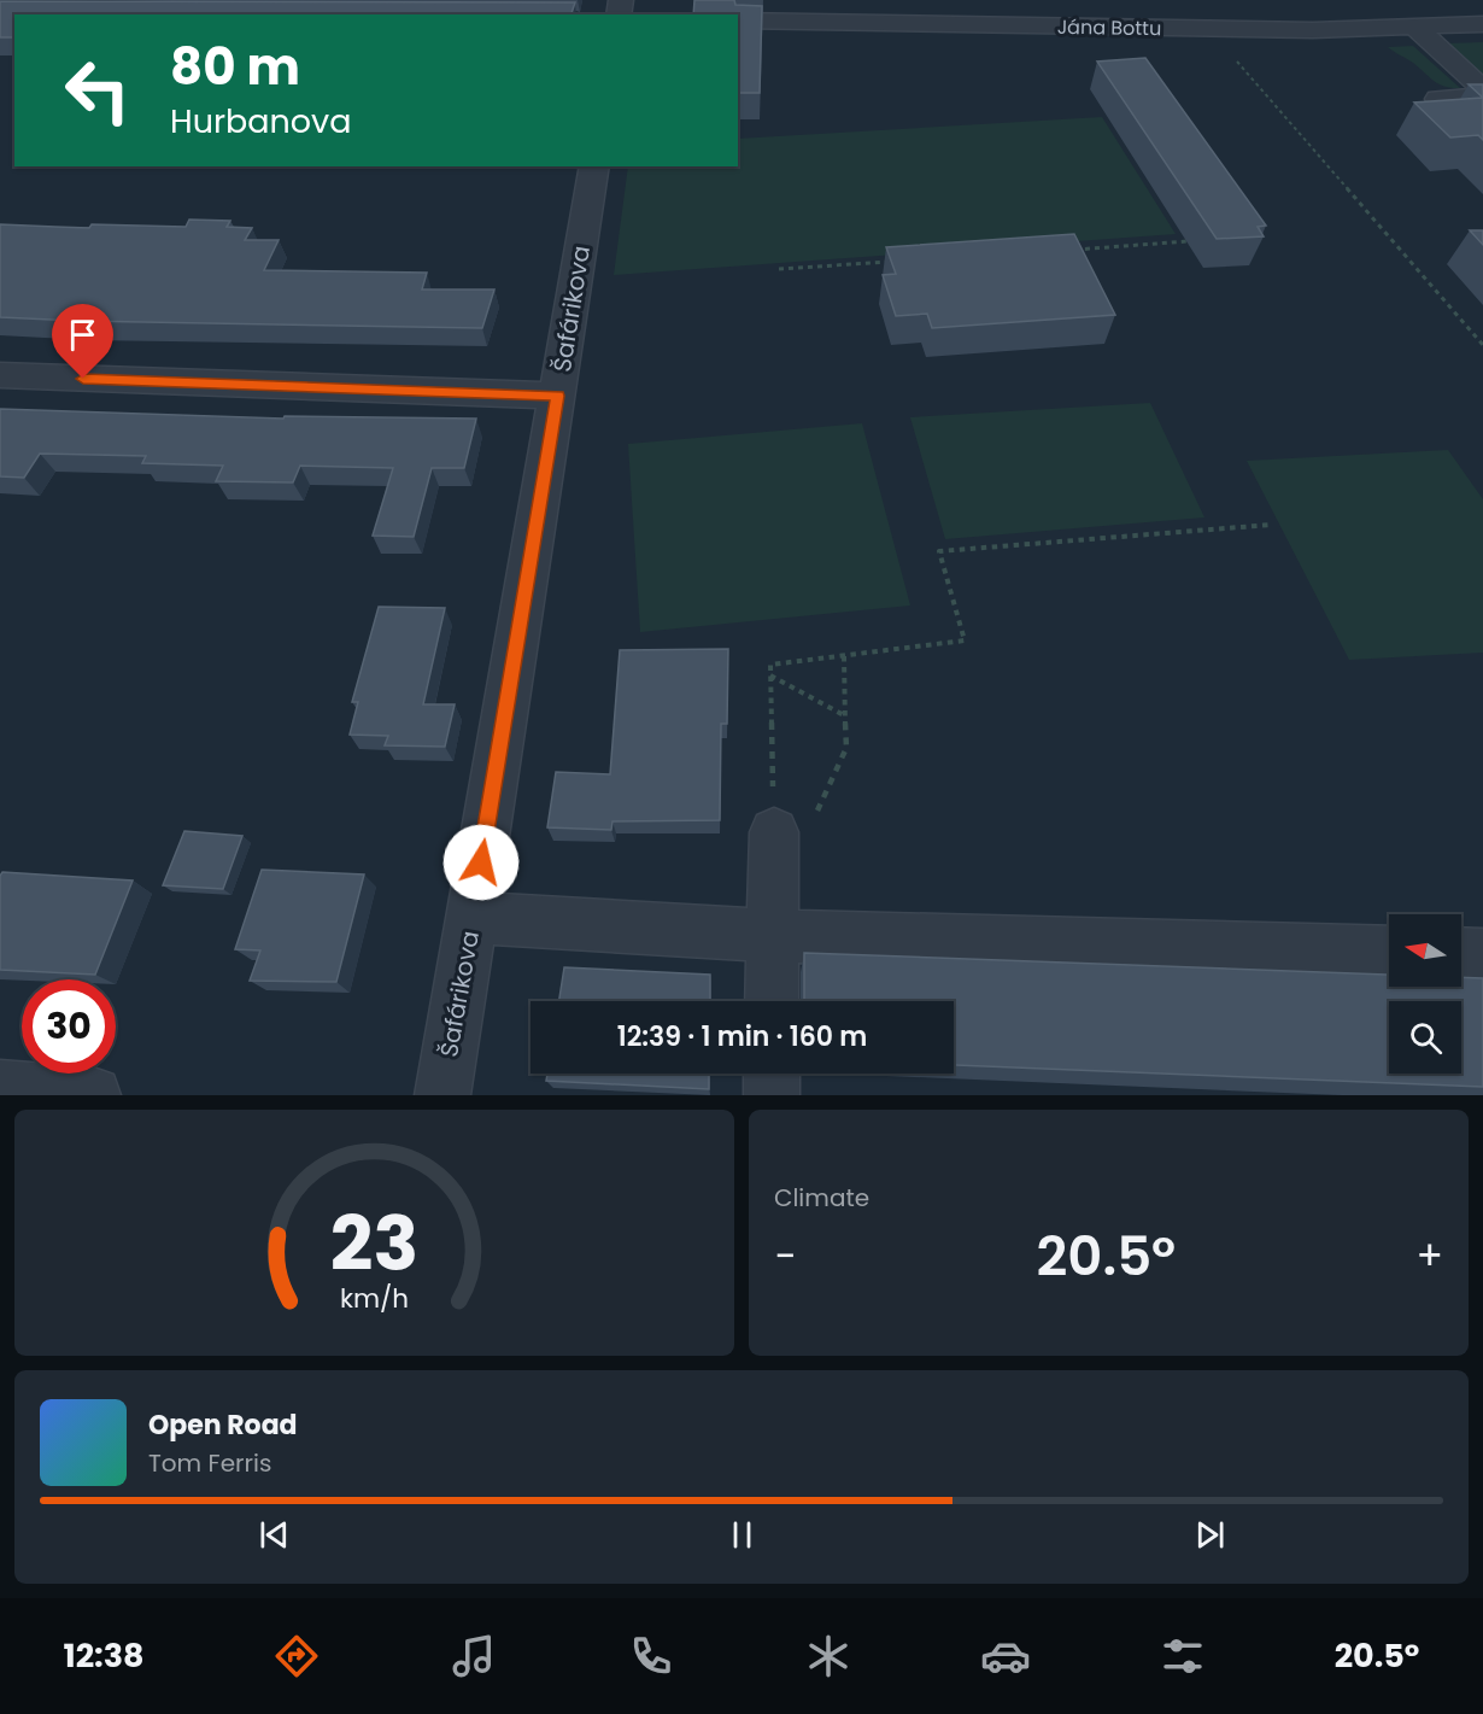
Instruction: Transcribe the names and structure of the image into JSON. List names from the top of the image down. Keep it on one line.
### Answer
{"streets":{"street":["Jána Bottu","Šafárikova"]},"north":"left","page":{"turn":["80 m","Hurbanova"],"limit":"30","trip":"12:39 · 1 min · 160 m","tile":"Climate","heat":["−","20.5°","+"],"song":["Open Road","Tom Ferris"],"tabs":["12:38","20.5°"],"gauge":["23","km/h"]}}
